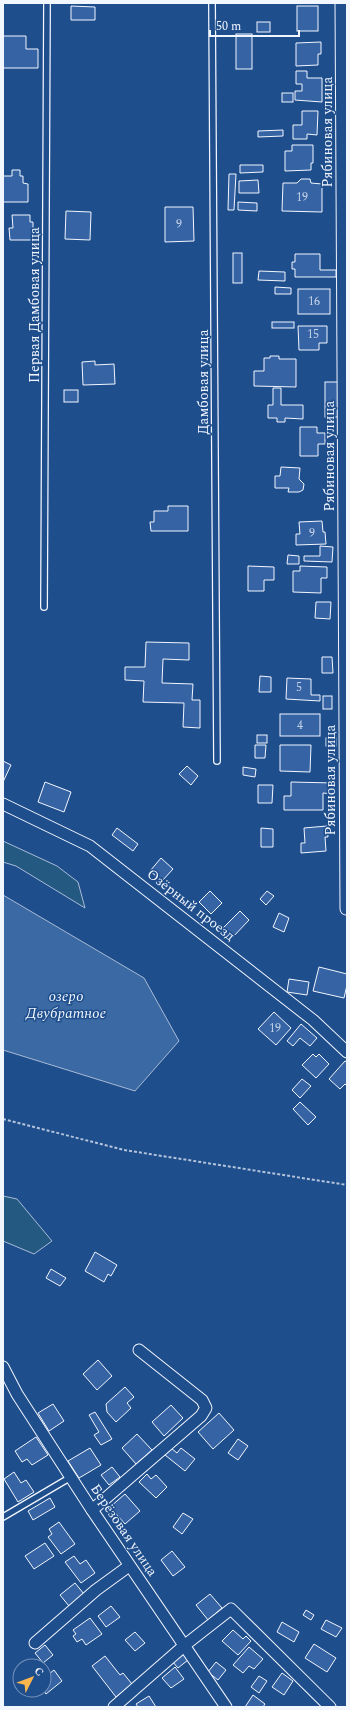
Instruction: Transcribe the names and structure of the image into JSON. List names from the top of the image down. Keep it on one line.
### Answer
{"streets":{"street":["Рябиновая улица","Озёрный проезд","Берёзовая улица"],"lane":["Первая Дамбовая улица","Дамбовая улица"]},"water":["озеро Двубратное"],"house_numbers":["19","9","16","15","9","5","4","19"],"scale_bar":"50 m","north":"top right"}
